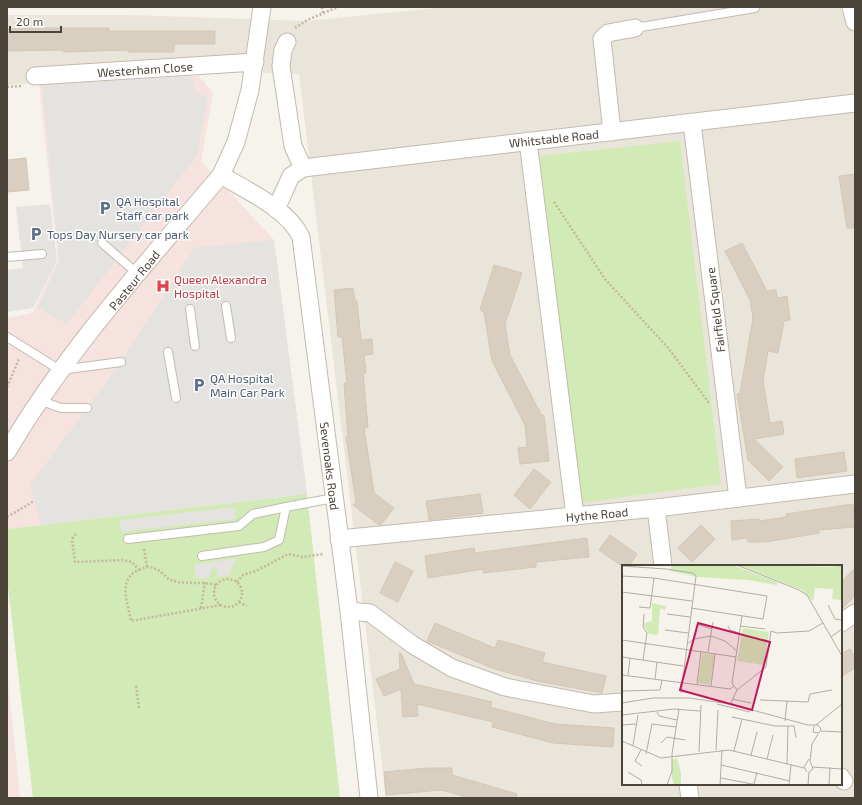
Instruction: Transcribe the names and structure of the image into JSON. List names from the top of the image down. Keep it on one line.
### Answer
{"streets":{"street":["Westerham Close","Whitstable Road","Pasteur Road","Fairfield Square","Sevenoaks Road","Hythe Road"]},"crossings":[["Westerham Close","Pasteur Road"],["Whitstable Road","Fairfield Square"],["Pasteur Road","Sevenoaks Road"],["Fairfield Square","Hythe Road"],["Sevenoaks Road","Hythe Road"]],"places":{"parking":["QA Hospital Staff car park","Tops Day Nursery car park","QA Hospital Main Car Park"],"hospital":["Queen Alexandra Hospital"]},"scale_bar":"20 m"}
